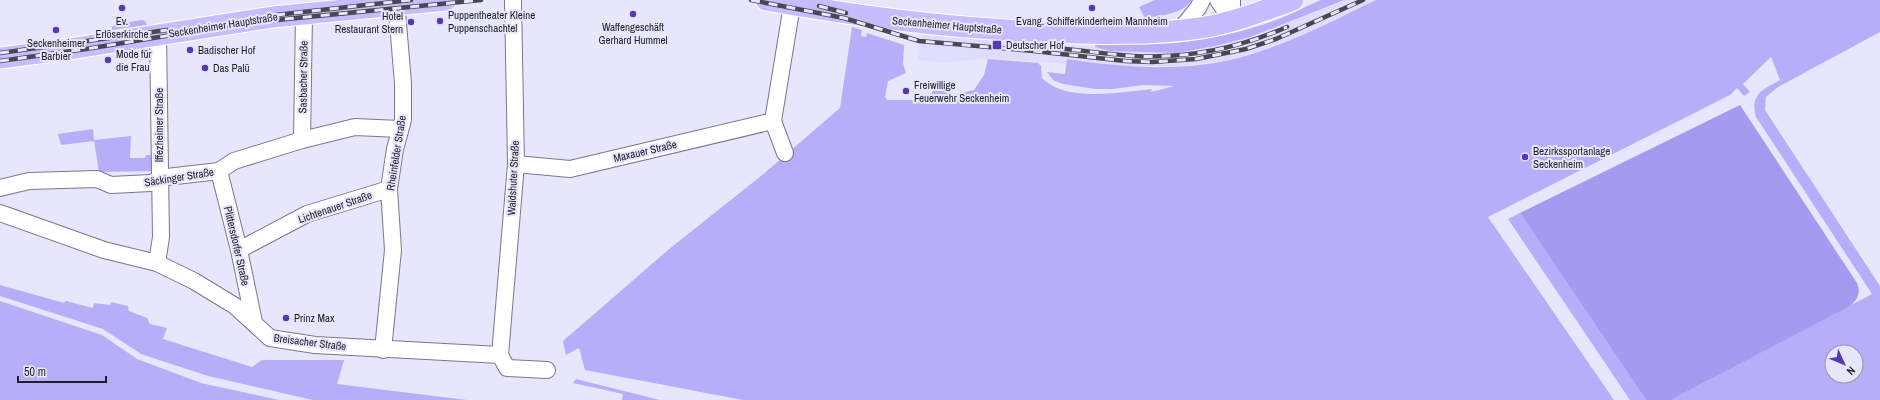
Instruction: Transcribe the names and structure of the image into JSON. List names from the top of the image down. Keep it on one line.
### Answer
{"streets":{"main road":["Seckenheimer Hauptstraße"],"street":["Sasbacher Straße","Iffezheimer Straße","Maxauer Straße","Rheinfelder Straße","Säckinger Straße","Waldshuter Straße","Lichtenauer Straße","Plittersdorfer Straße","Breisacher Straße"]},"crossings":[["Seckenheimer Hauptstraße","Sasbacher Straße"],["Seckenheimer Hauptstraße","Iffezheimer Straße"],["Seckenheimer Hauptstraße","Rheinfelder Straße"],["Sasbacher Straße","Säckinger Straße"],["Iffezheimer Straße","Säckinger Straße"],["Iffezheimer Straße","Breisacher Straße"],["Maxauer Straße","Waldshuter Straße"],["Rheinfelder Straße","Säckinger Straße"],["Rheinfelder Straße","Lichtenauer Straße"],["Rheinfelder Straße","Breisacher Straße"],["Säckinger Straße","Plittersdorfer Straße"],["Waldshuter Straße","Breisacher Straße"],["Lichtenauer Straße","Plittersdorfer Straße"],["Plittersdorfer Straße","Breisacher Straße"]],"places":{"other":["Ev. Erlöserkirche","Evang. Schifferkinderheim Mannheim","Waffengeschäft Gerhard Hummel","Puppentheater Kleine Puppenschachtel","Hotel Restaurant Stern","Seckenheimer Barbier","Badischer Hof","Mode für die Frau","Das Palü","Freiwillige Feuerwehr Seckenheim","Bezirkssportanlage Seckenheim","Prinz Max"],"transit":["Deutscher Hof"]},"scale_bar":"50 m","north":"bottom right"}
